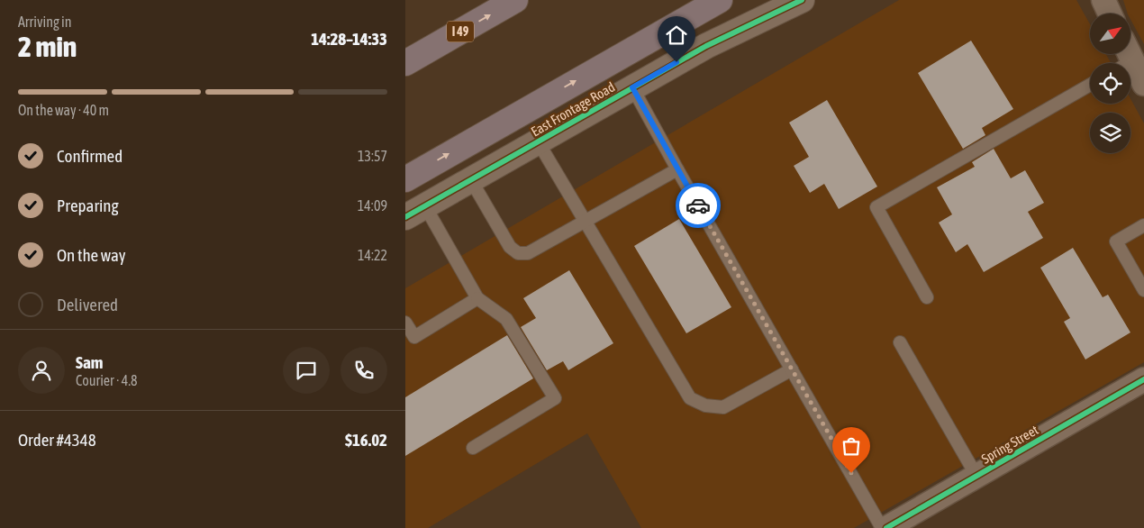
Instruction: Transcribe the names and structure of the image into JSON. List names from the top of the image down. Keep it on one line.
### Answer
{"streets":{"highway":["I 49"],"street":["East Frontage Road","Spring Street"]},"north":"top right","page":{"heading":["2 min","Arriving in","14:28–14:33"],"panel":["Sam","Courier · 4.8","Order #4348","$16.02"],"bar":"On the way · 40 m","list":[["Confirmed","13:57"],["Preparing","14:09"],["On the way","14:22"],"Delivered"]}}
